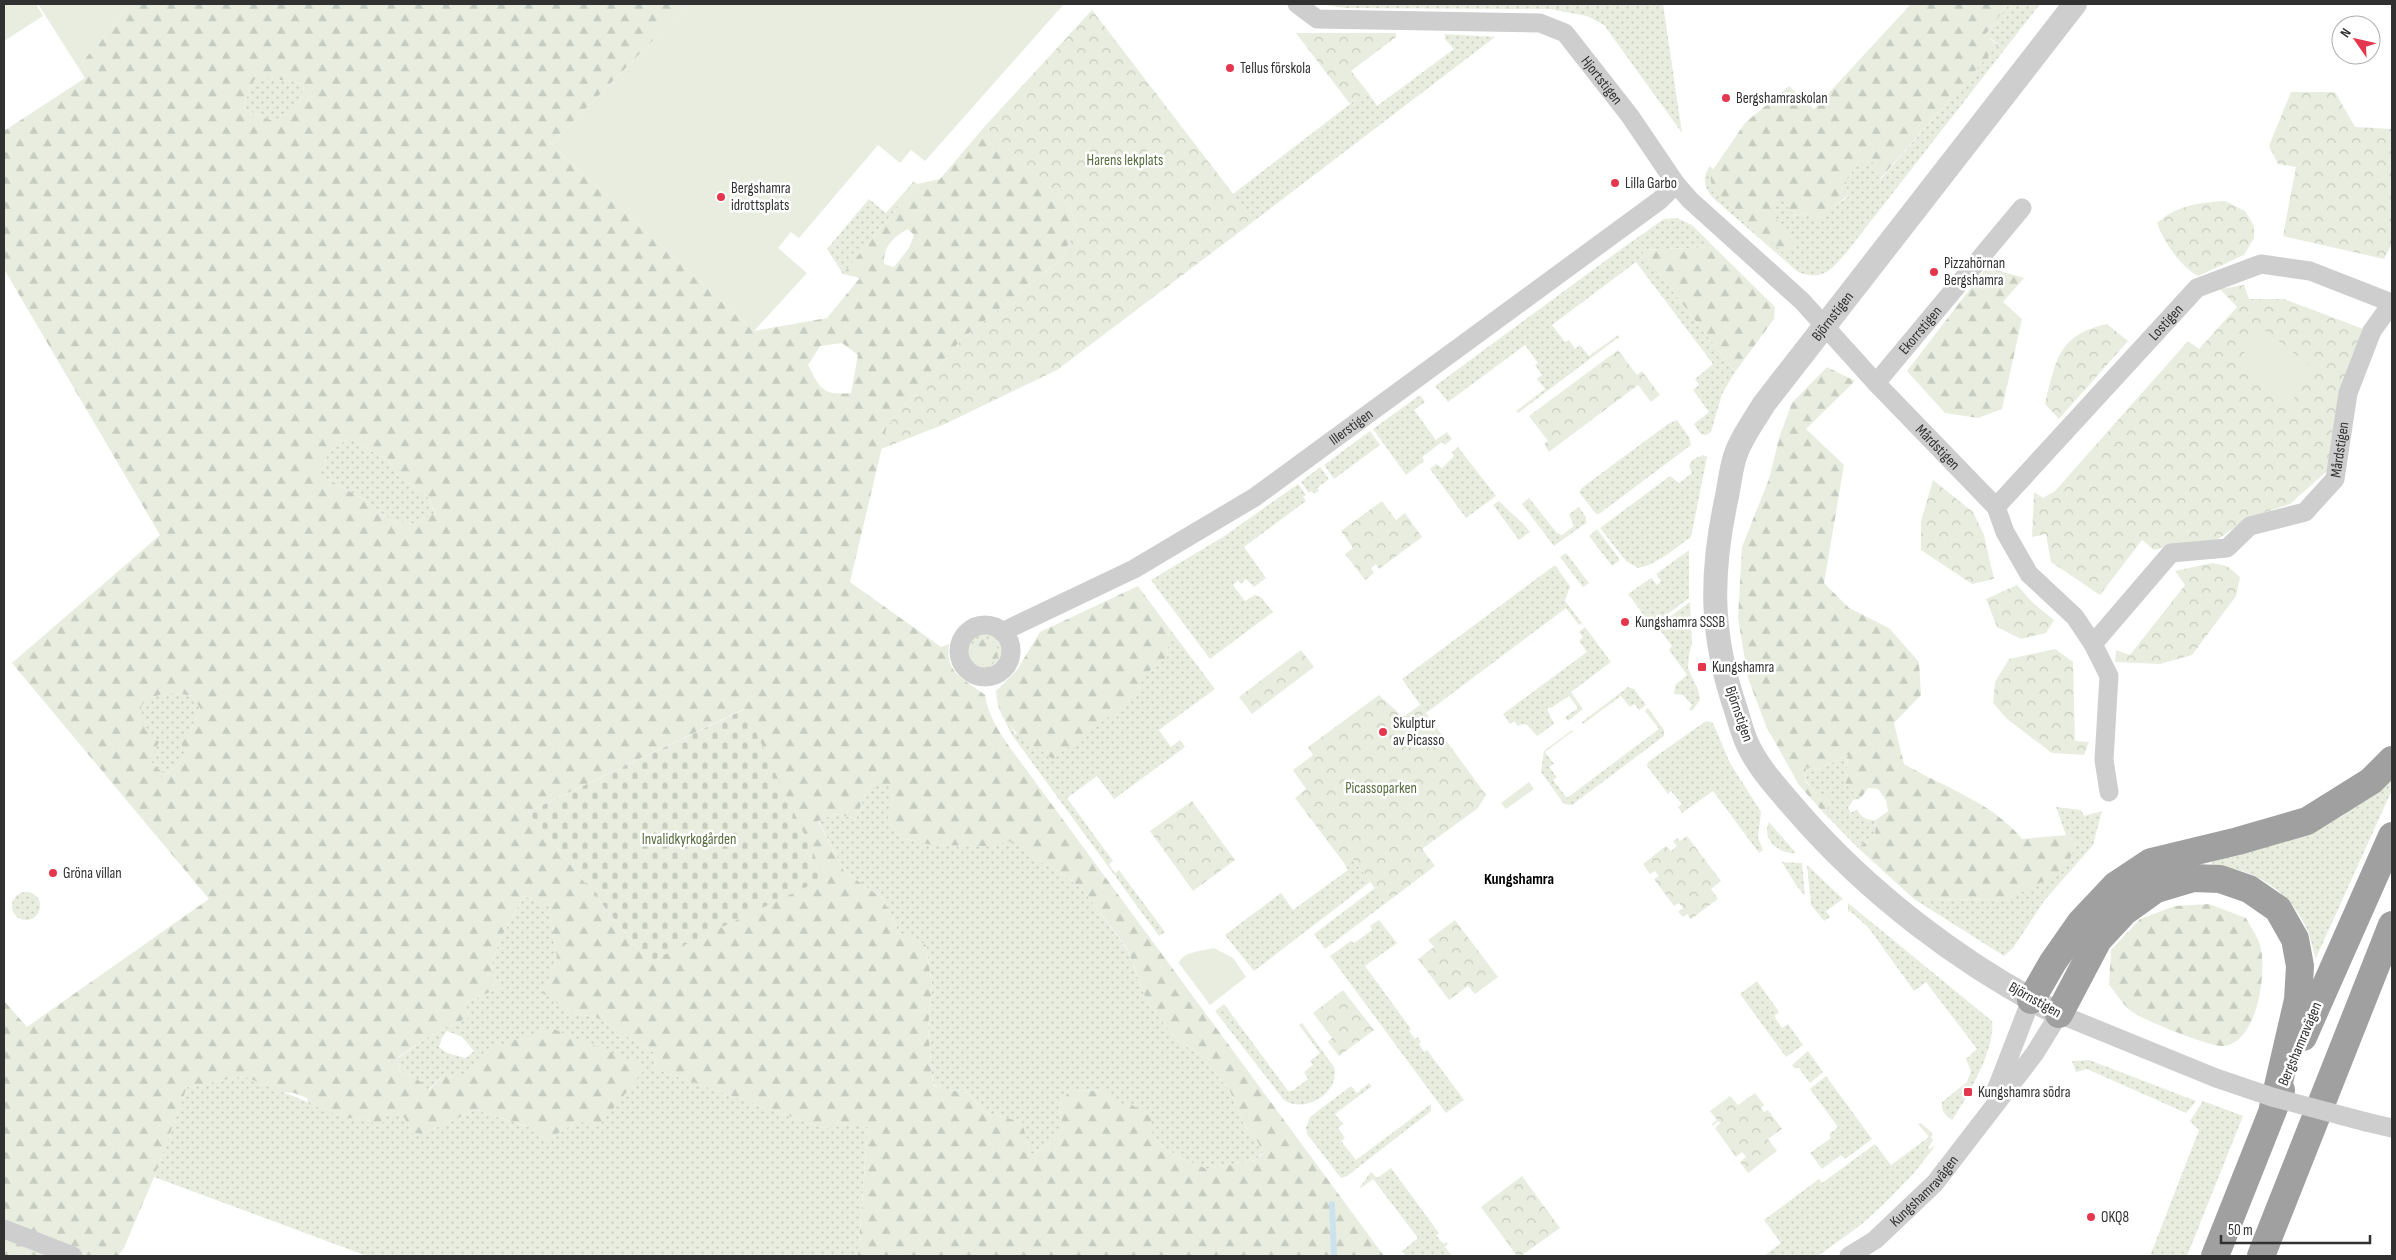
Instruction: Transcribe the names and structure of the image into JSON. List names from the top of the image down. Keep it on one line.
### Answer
{"streets":{"highway":["Bergshamravägen"],"street":["Hjortstigen","Björnstigen","Lostigen","Ekorrstigen","Illerstigen","Mårdstigen","Kungshamravägen"]},"crossings":[["Hjortstigen","Björnstigen"],["Hjortstigen","Illerstigen"],["Hjortstigen","Mårdstigen"],["Björnstigen","Mårdstigen"],["Björnstigen","Kungshamravägen"],["Lostigen","Mårdstigen"],["Ekorrstigen","Mårdstigen"]],"districts":["Kungshamra"],"parks":["Harens lekplats","Picassoparken","Invalidkyrkogården"],"places":{"other":["Tellus förskola","Bergshamraskolan","Lilla Garbo","Bergshamra idrottsplats","Pizzahörnan Bergshamra","Kungshamra SSSB","Skulptur av Picasso","Gröna villan","OKQ8"],"transit":["Kungshamra","Kungshamra södra"]},"scale_bar":"50 m","north":"top left"}
